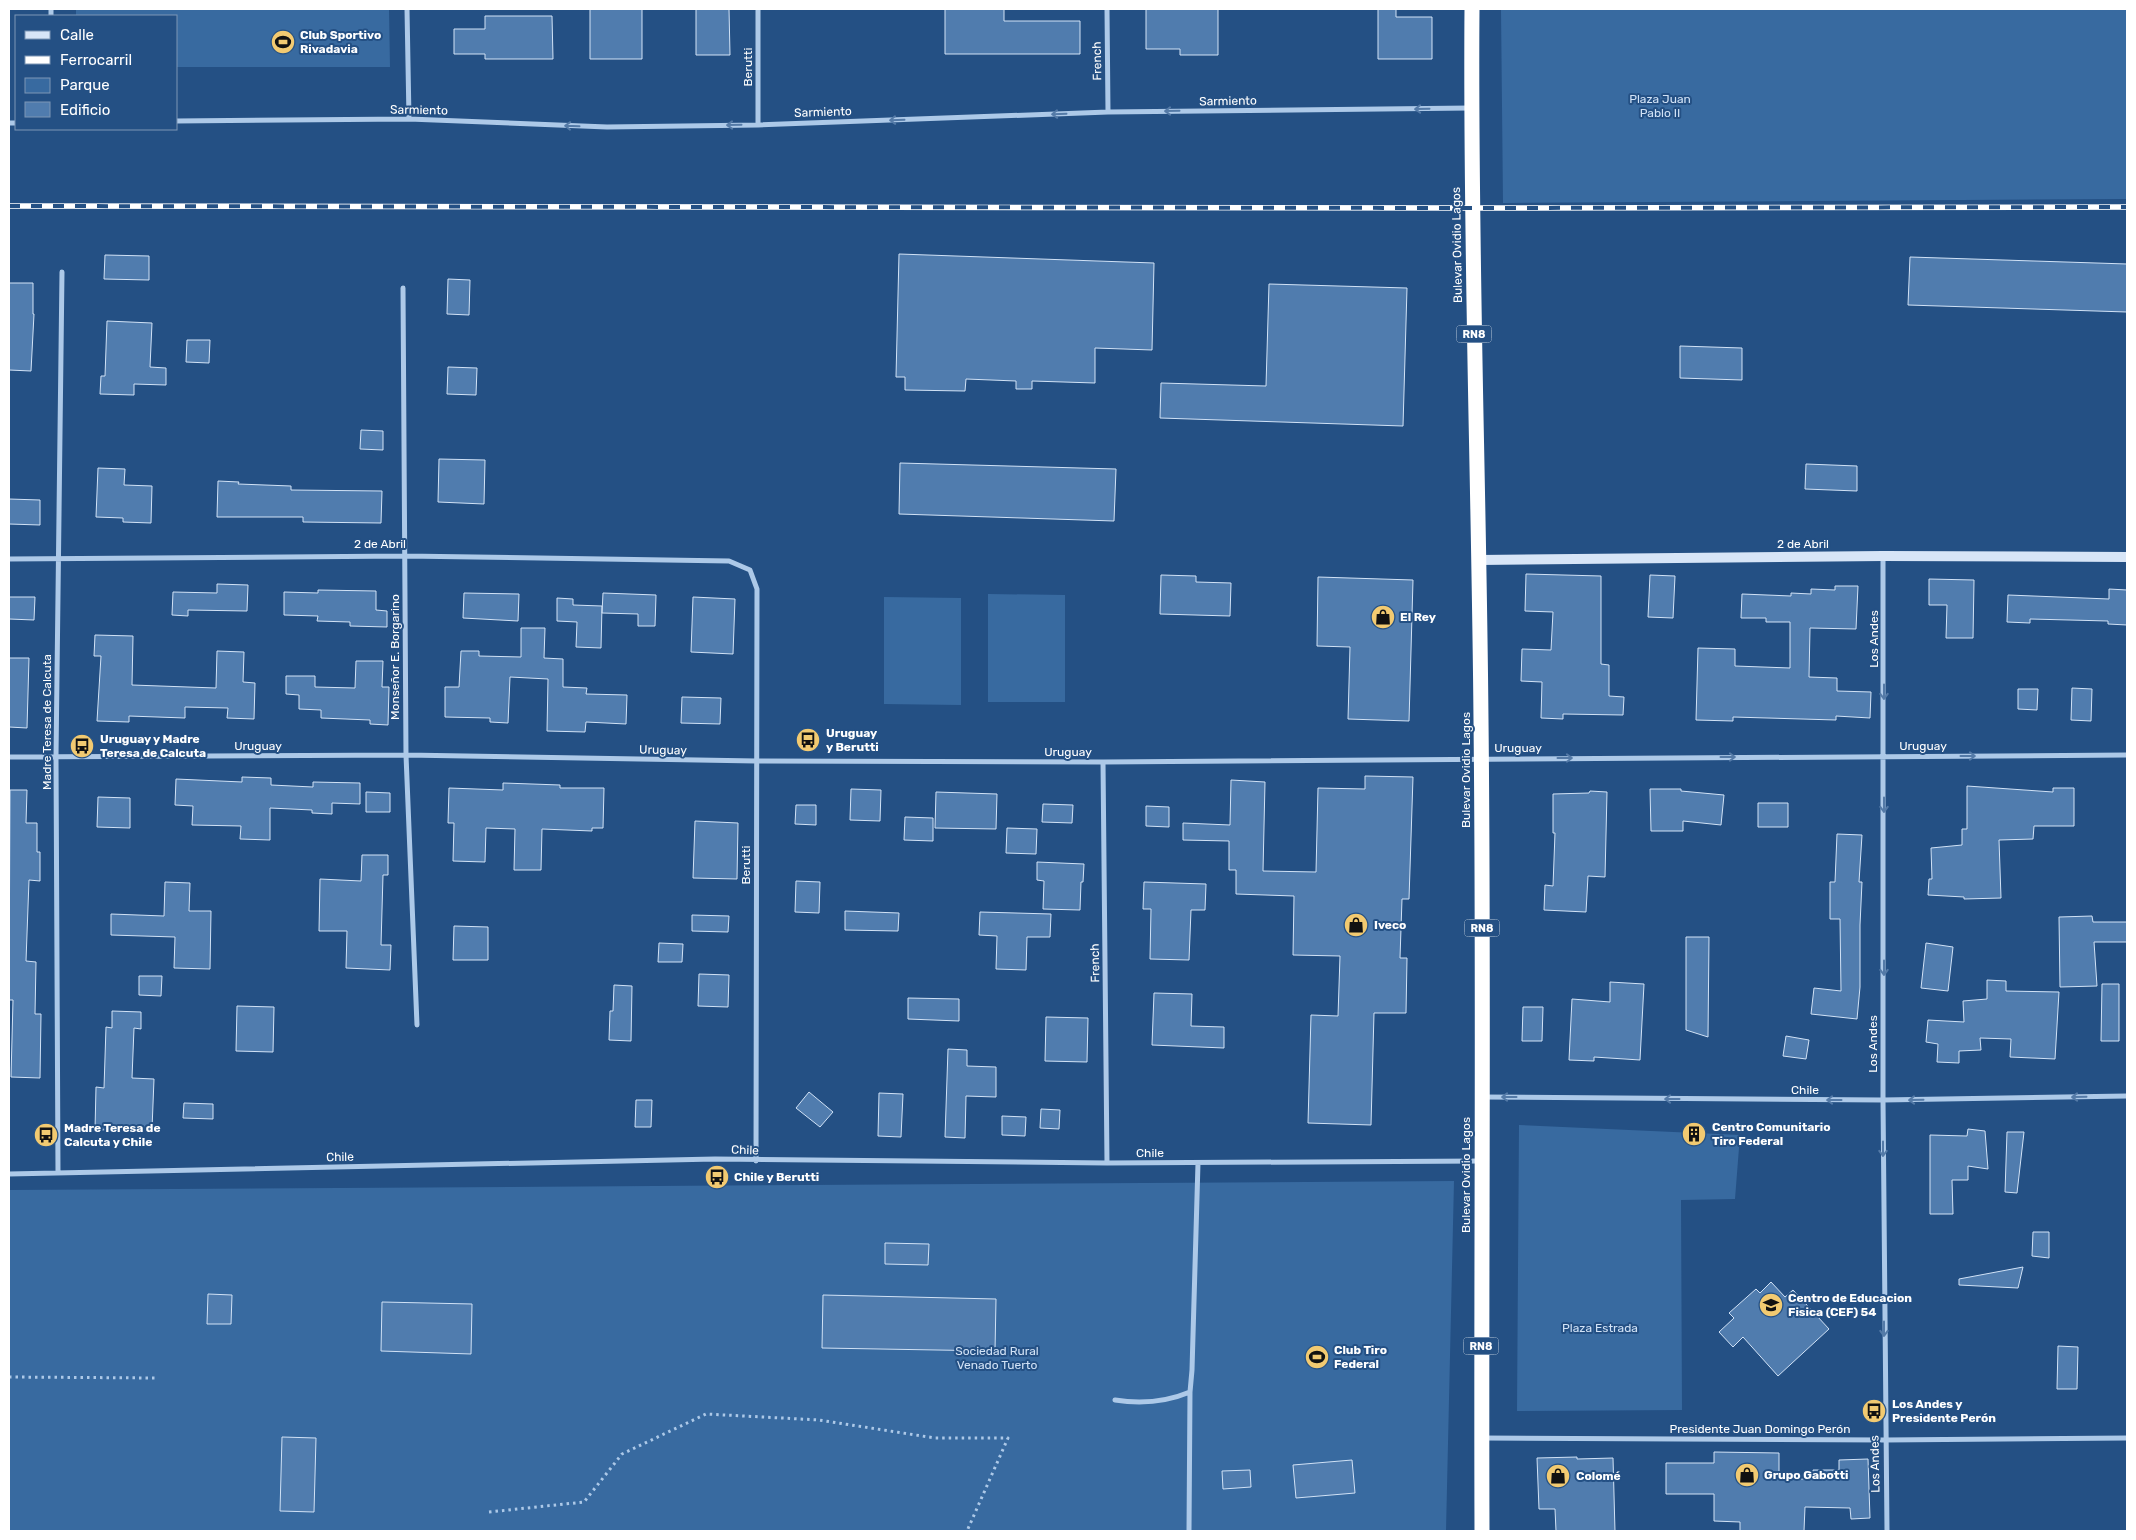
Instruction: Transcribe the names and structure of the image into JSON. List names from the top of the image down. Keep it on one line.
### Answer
{"streets":{"highway":["Bulevar Ovidio Lagos","RN8"],"main road":["2 de Abril"],"street":["French","Berutti","Sarmiento","Los Andes","Monseñor E. Borgarino","Madre Teresa de Calcuta","Uruguay","Chile","Presidente Juan Domingo Perón"]},"crossings":[["French","Sarmiento"],["French","Uruguay"],["French","Chile"],["Berutti","Sarmiento"],["Berutti","2 de Abril"],["Berutti","Uruguay"],["Berutti","Chile"],["Sarmiento","Bulevar Ovidio Lagos"],["Bulevar Ovidio Lagos","2 de Abril"],["Bulevar Ovidio Lagos","Uruguay"],["Bulevar Ovidio Lagos","Chile"],["Bulevar Ovidio Lagos","Presidente Juan Domingo Perón"],["2 de Abril","Los Andes"],["2 de Abril","Monseñor E. Borgarino"],["2 de Abril","Madre Teresa de Calcuta"],["Los Andes","Uruguay"],["Los Andes","Chile"],["Los Andes","Presidente Juan Domingo Perón"],["Monseñor E. Borgarino","Uruguay"],["Madre Teresa de Calcuta","Uruguay"],["Madre Teresa de Calcuta","Chile"]],"one_way":["Sarmiento","Los Andes"],"parks":["Plaza Juan Pablo II","Plaza Estrada","Sociedad Rural Venado Tuerto"],"places":{"sports":["Club Sportivo Rivadavia","Club Tiro Federal"],"shop":["El Rey","Iveco","Grupo Gabotti","Colomé"],"bus stop":["Uruguay y Berutti","Uruguay y Madre Teresa de Calcuta","Madre Teresa de Calcuta y Chile","Chile y Berutti","Los Andes y Presidente Perón"],"building":["Centro Comunitario Tiro Federal"],"school or university":["Centro de Educacion Fisica (CEF) 54"]},"legend":["Calle","Ferrocarril","Parque","Edificio"]}
